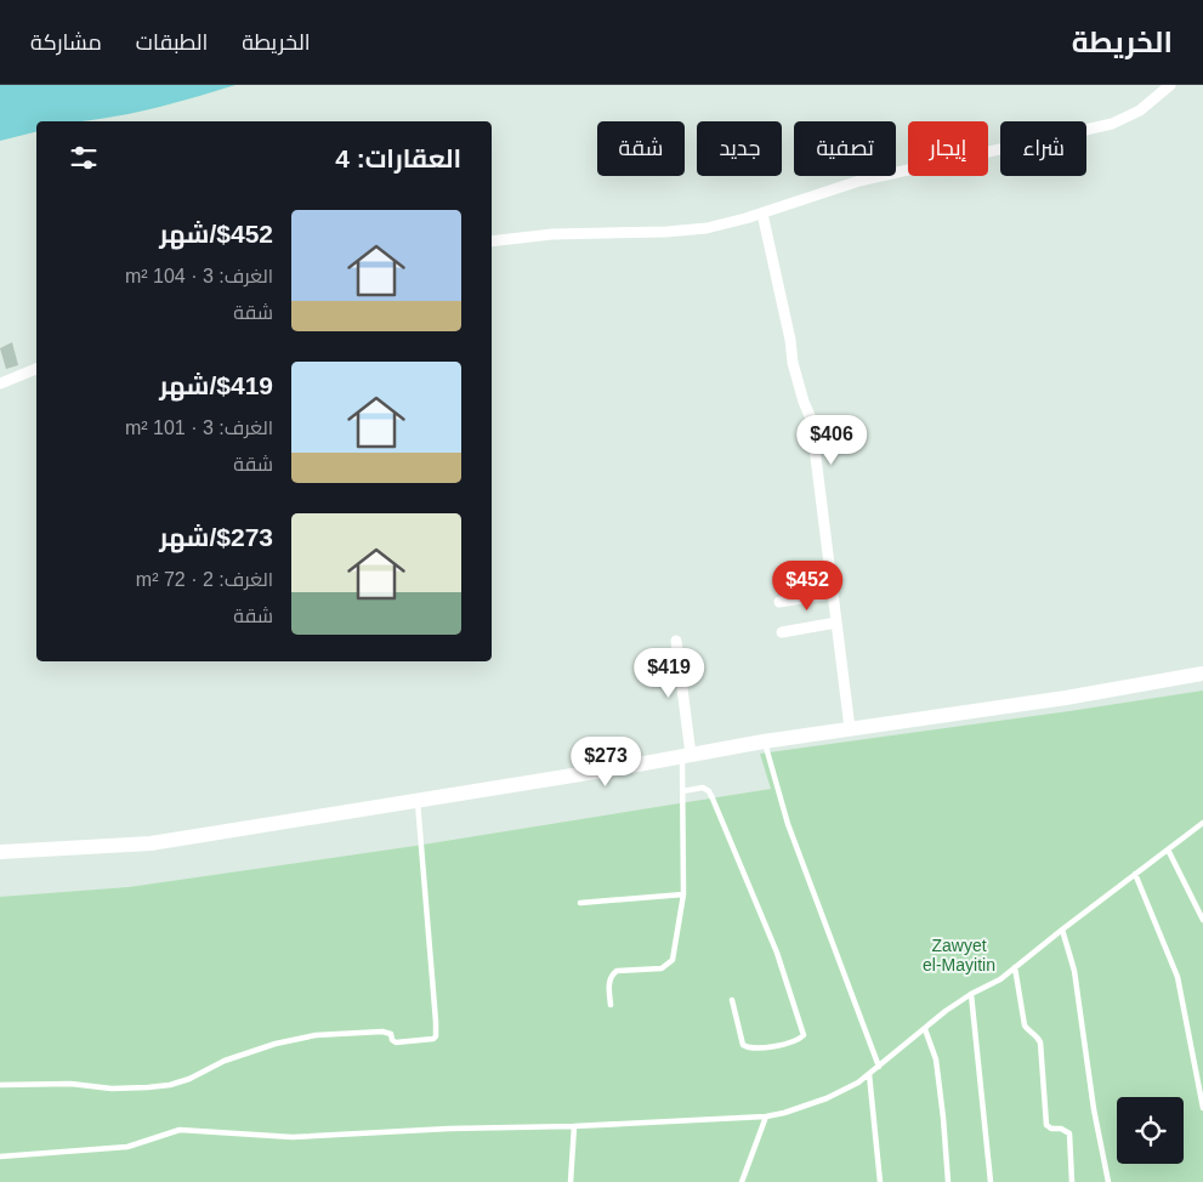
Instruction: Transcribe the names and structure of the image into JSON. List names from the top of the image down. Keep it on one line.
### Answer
{"parks":["Zawyet el-Mayitin"],"page":{"header":"الخريطة","nav":["الخريطة","الطبقات","مشاركة"],"chip":["شراء","إيجار","تصفية","جديد","شقة"],"heading":"العقارات: 4","list":[{"name":"$452/شهر","note":"الغرف: 3 · 104 m² · شقة"},{"name":"$419/شهر","note":"الغرف: 3 · 101 m² · شقة"},{"name":"$273/شهر","note":"الغرف: 2 · 72 m² · شقة"}],"price":["$406","$452","$419","$273"]}}
